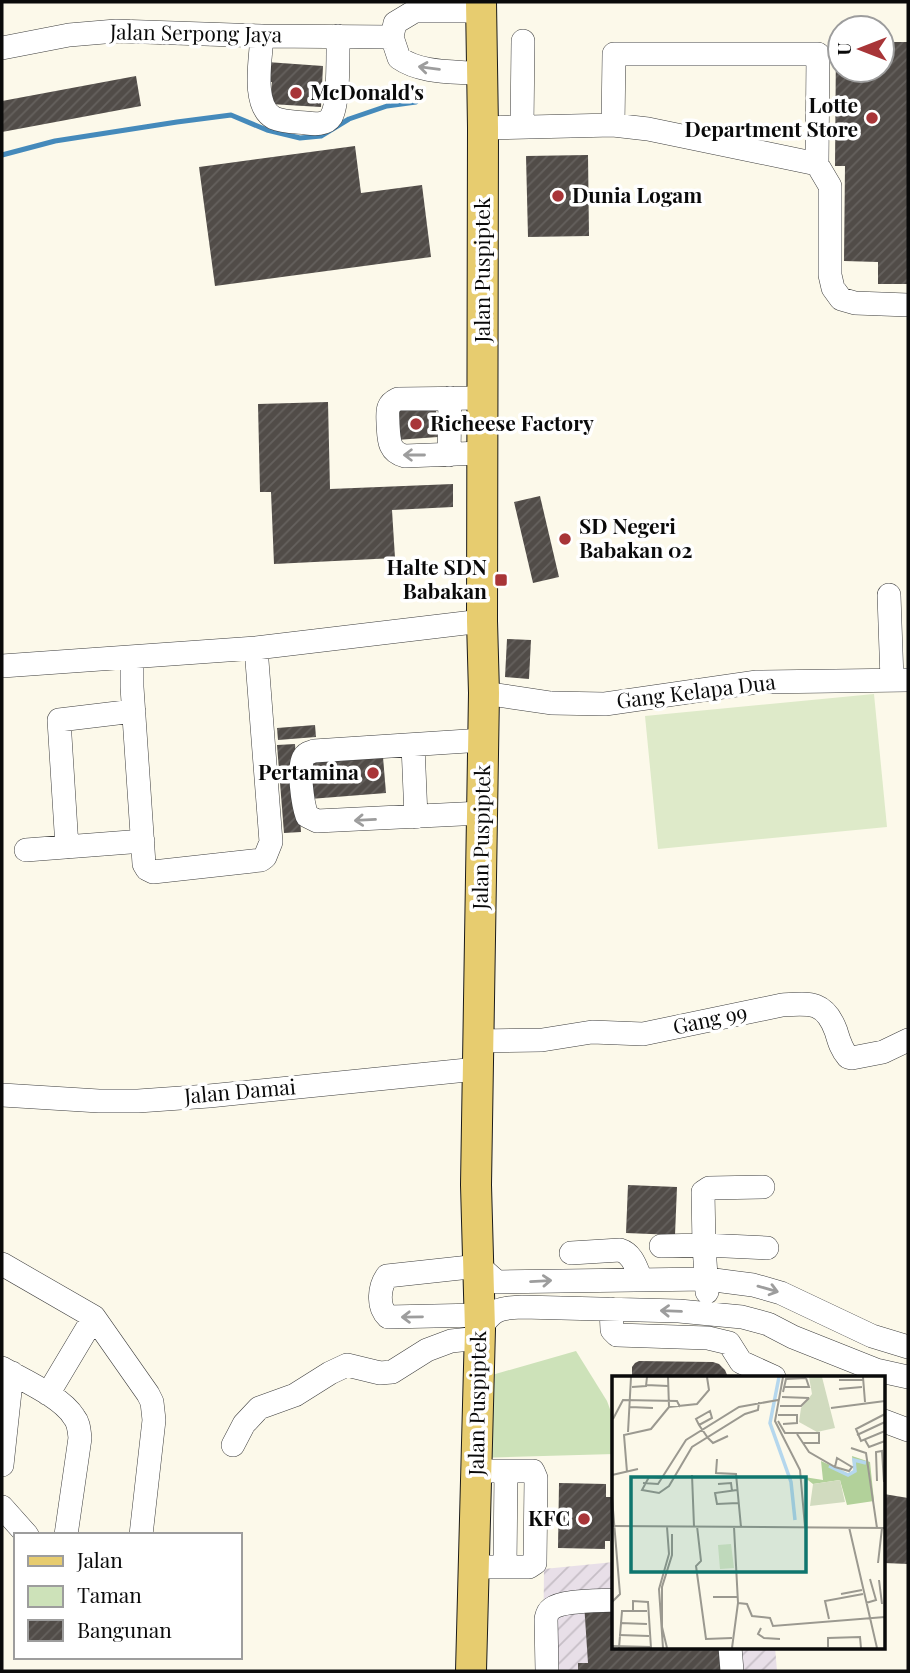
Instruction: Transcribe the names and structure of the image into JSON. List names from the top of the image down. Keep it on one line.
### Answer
{"streets":{"main road":["Jalan Puspiptek"],"street":["Jalan Serpong Jaya","Gang Kelapa Dua","Gang 99","Jalan Damai"]},"crossings":[["Jalan Puspiptek","Gang Kelapa Dua"],["Jalan Puspiptek","Gang 99"],["Jalan Puspiptek","Jalan Damai"],["Gang 99","Jalan Damai"]],"places":{"other":["McDonald's","Lotte Department Store","Dunia Logam","Richeese Factory","SD Negeri Babakan 02","Pertamina","KFC"],"transit":["Halte SDN Babakan"]},"legend":["Jalan","Taman","Bangunan"],"north":"left"}
